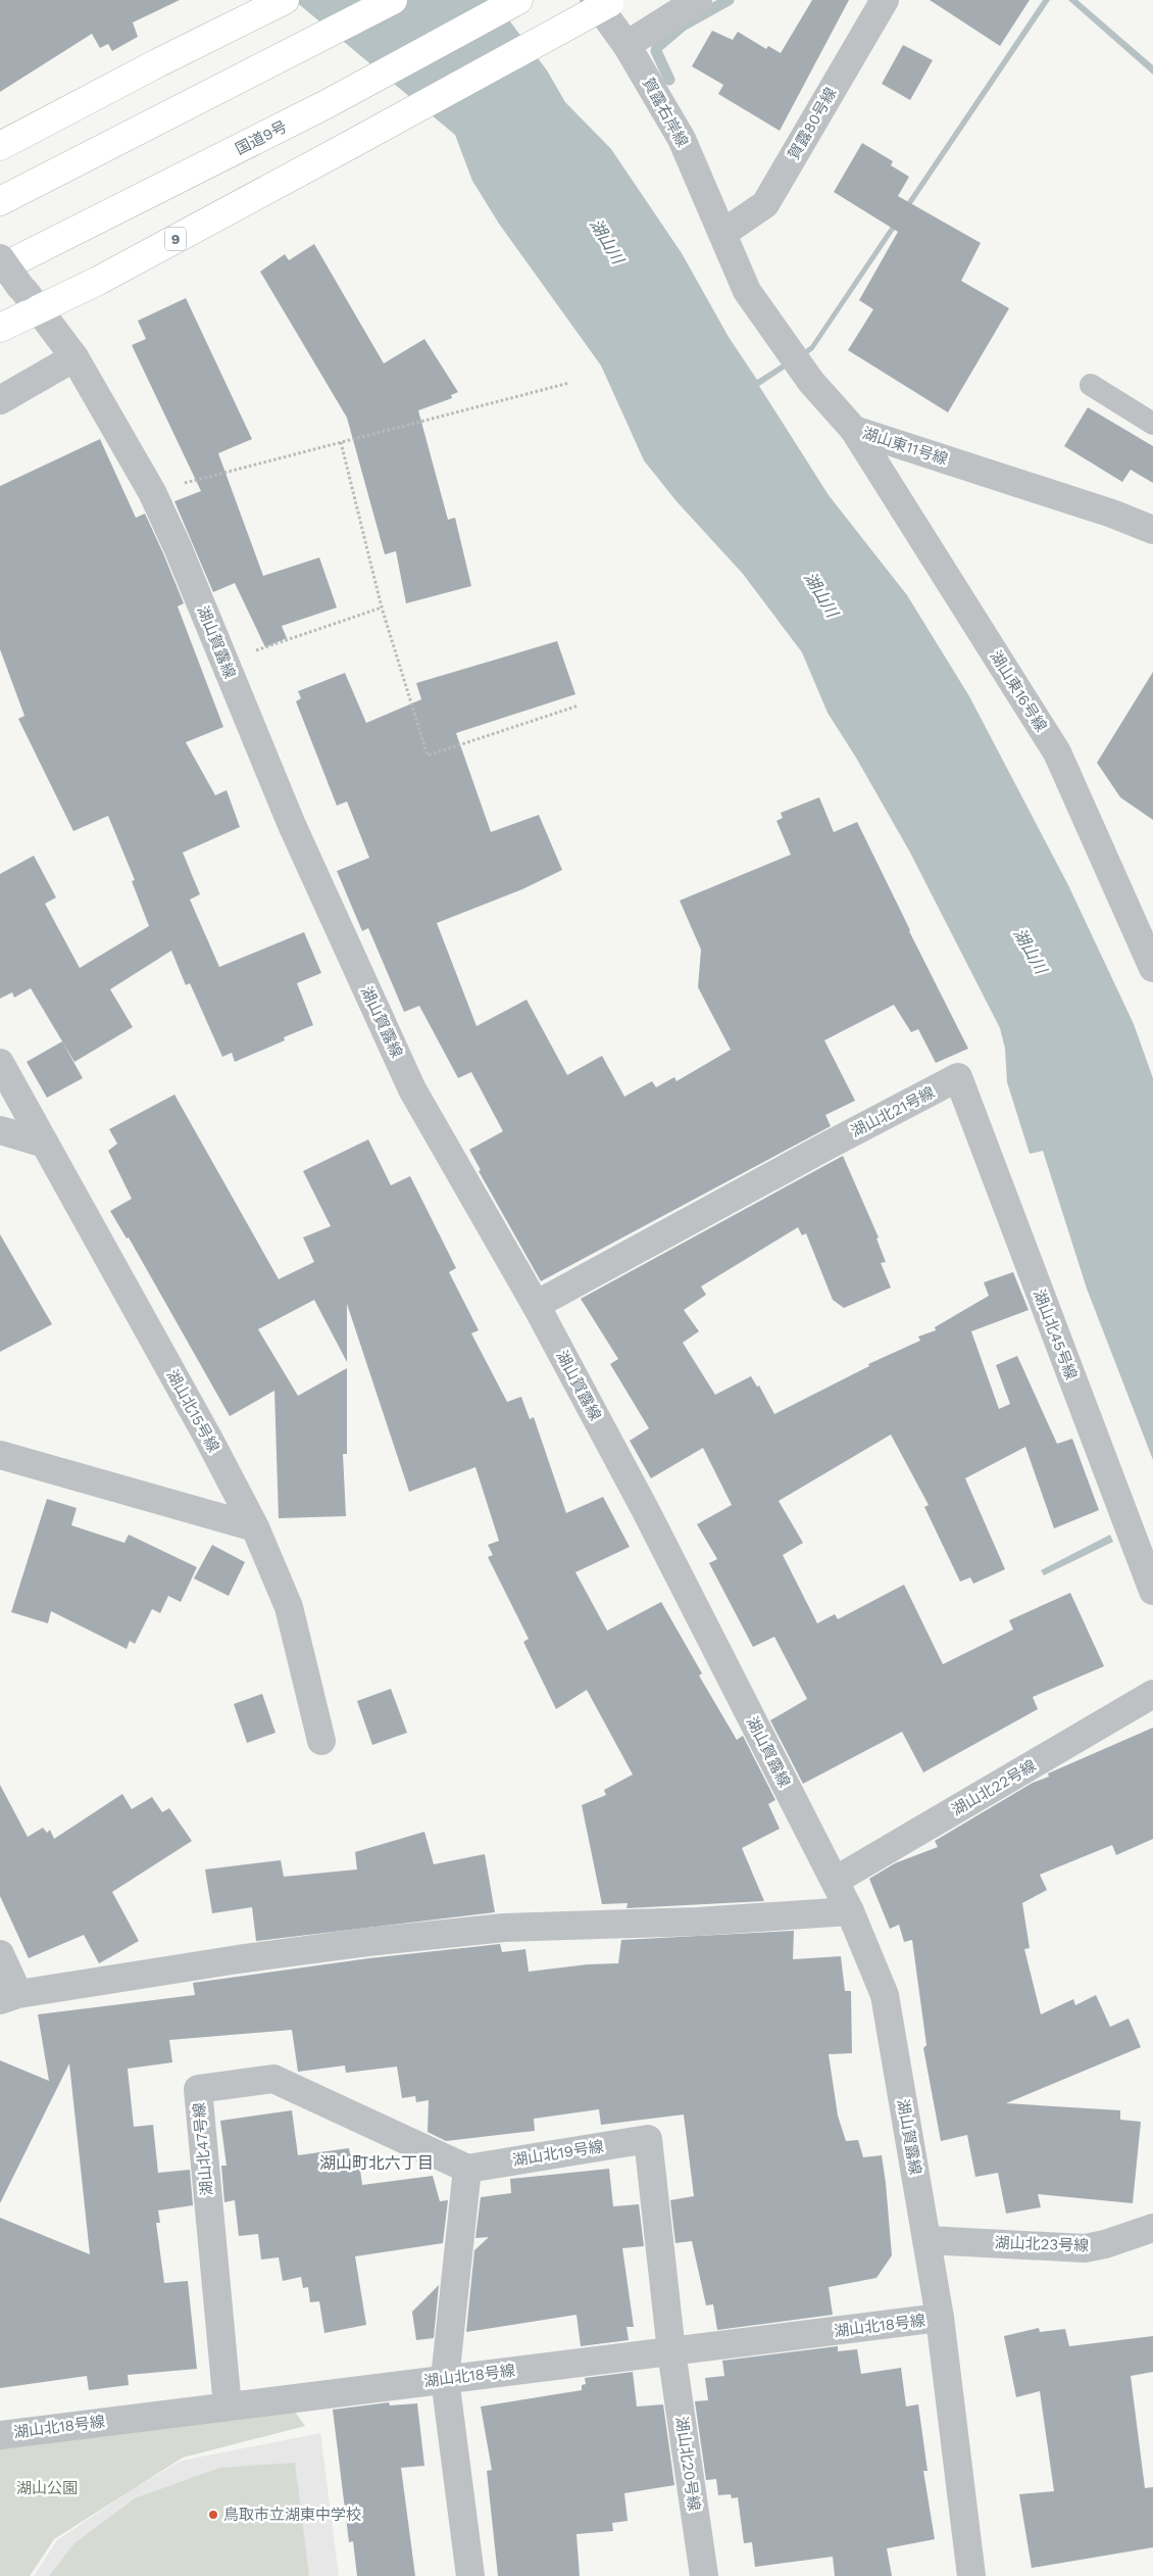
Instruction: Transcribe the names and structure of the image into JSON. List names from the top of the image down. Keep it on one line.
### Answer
{"streets":{"highway":["国道9号","9"],"street":["賀露右岸線","賀露80号線","湖山東11号線","湖山賀露線","湖山東16号線","湖山北21号線","湖山北45号線","湖山北15号線","湖山北22号線","湖山北47号線","湖山北19号線","湖山北23号線","湖山北18号線","湖山北20号線"]},"crossings":[["賀露右岸線","賀露80号線"],["賀露右岸線","9"],["賀露右岸線","湖山東11号線"],["賀露80号線","湖山東11号線"],["9","湖山賀露線"],["湖山東11号線","湖山東16号線"],["湖山賀露線","湖山北21号線"],["湖山賀露線","湖山北22号線"],["湖山賀露線","湖山北23号線"],["湖山賀露線","湖山北18号線"],["湖山北21号線","湖山北45号線"],["湖山北47号線","湖山北19号線"],["湖山北47号線","湖山北18号線"],["湖山北19号線","湖山北18号線"],["湖山北19号線","湖山北20号線"],["湖山北18号線","湖山北20号線"]],"districts":["湖山町北六丁目"],"water":["湖山川"],"parks":["湖山公園"],"places":["鳥取市立湖東中学校"]}
